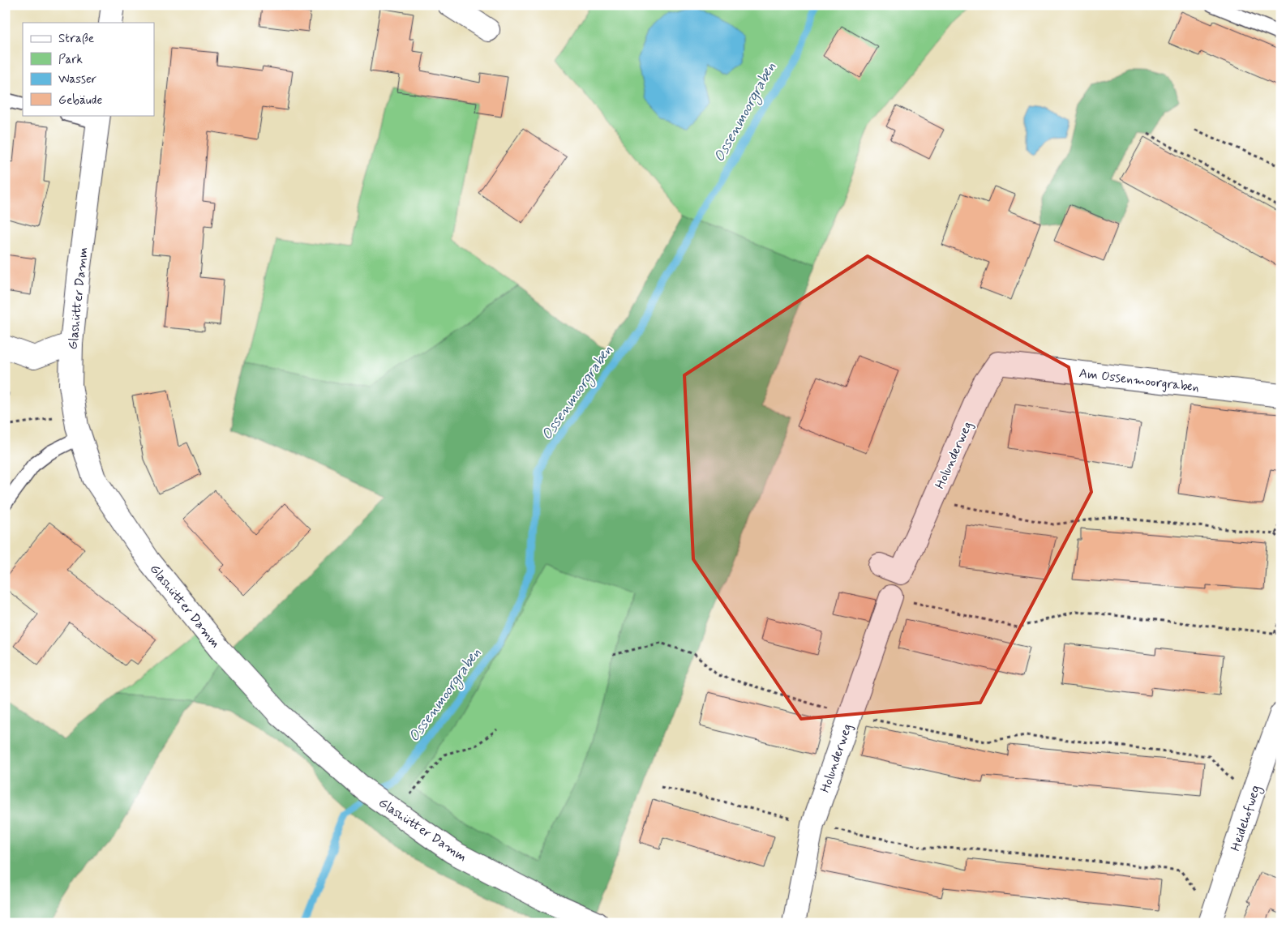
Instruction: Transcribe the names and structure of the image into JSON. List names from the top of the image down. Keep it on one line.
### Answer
{"streets":{"street":["Glashütter Damm","Am Ossenmoorgraben","Holunderweg","Heidehofweg"]},"crossings":[["Am Ossenmoorgraben","Holunderweg"]],"water":["Ossenmoorgraben"],"legend":["Straße","Park","Wasser","Gebäude"]}
